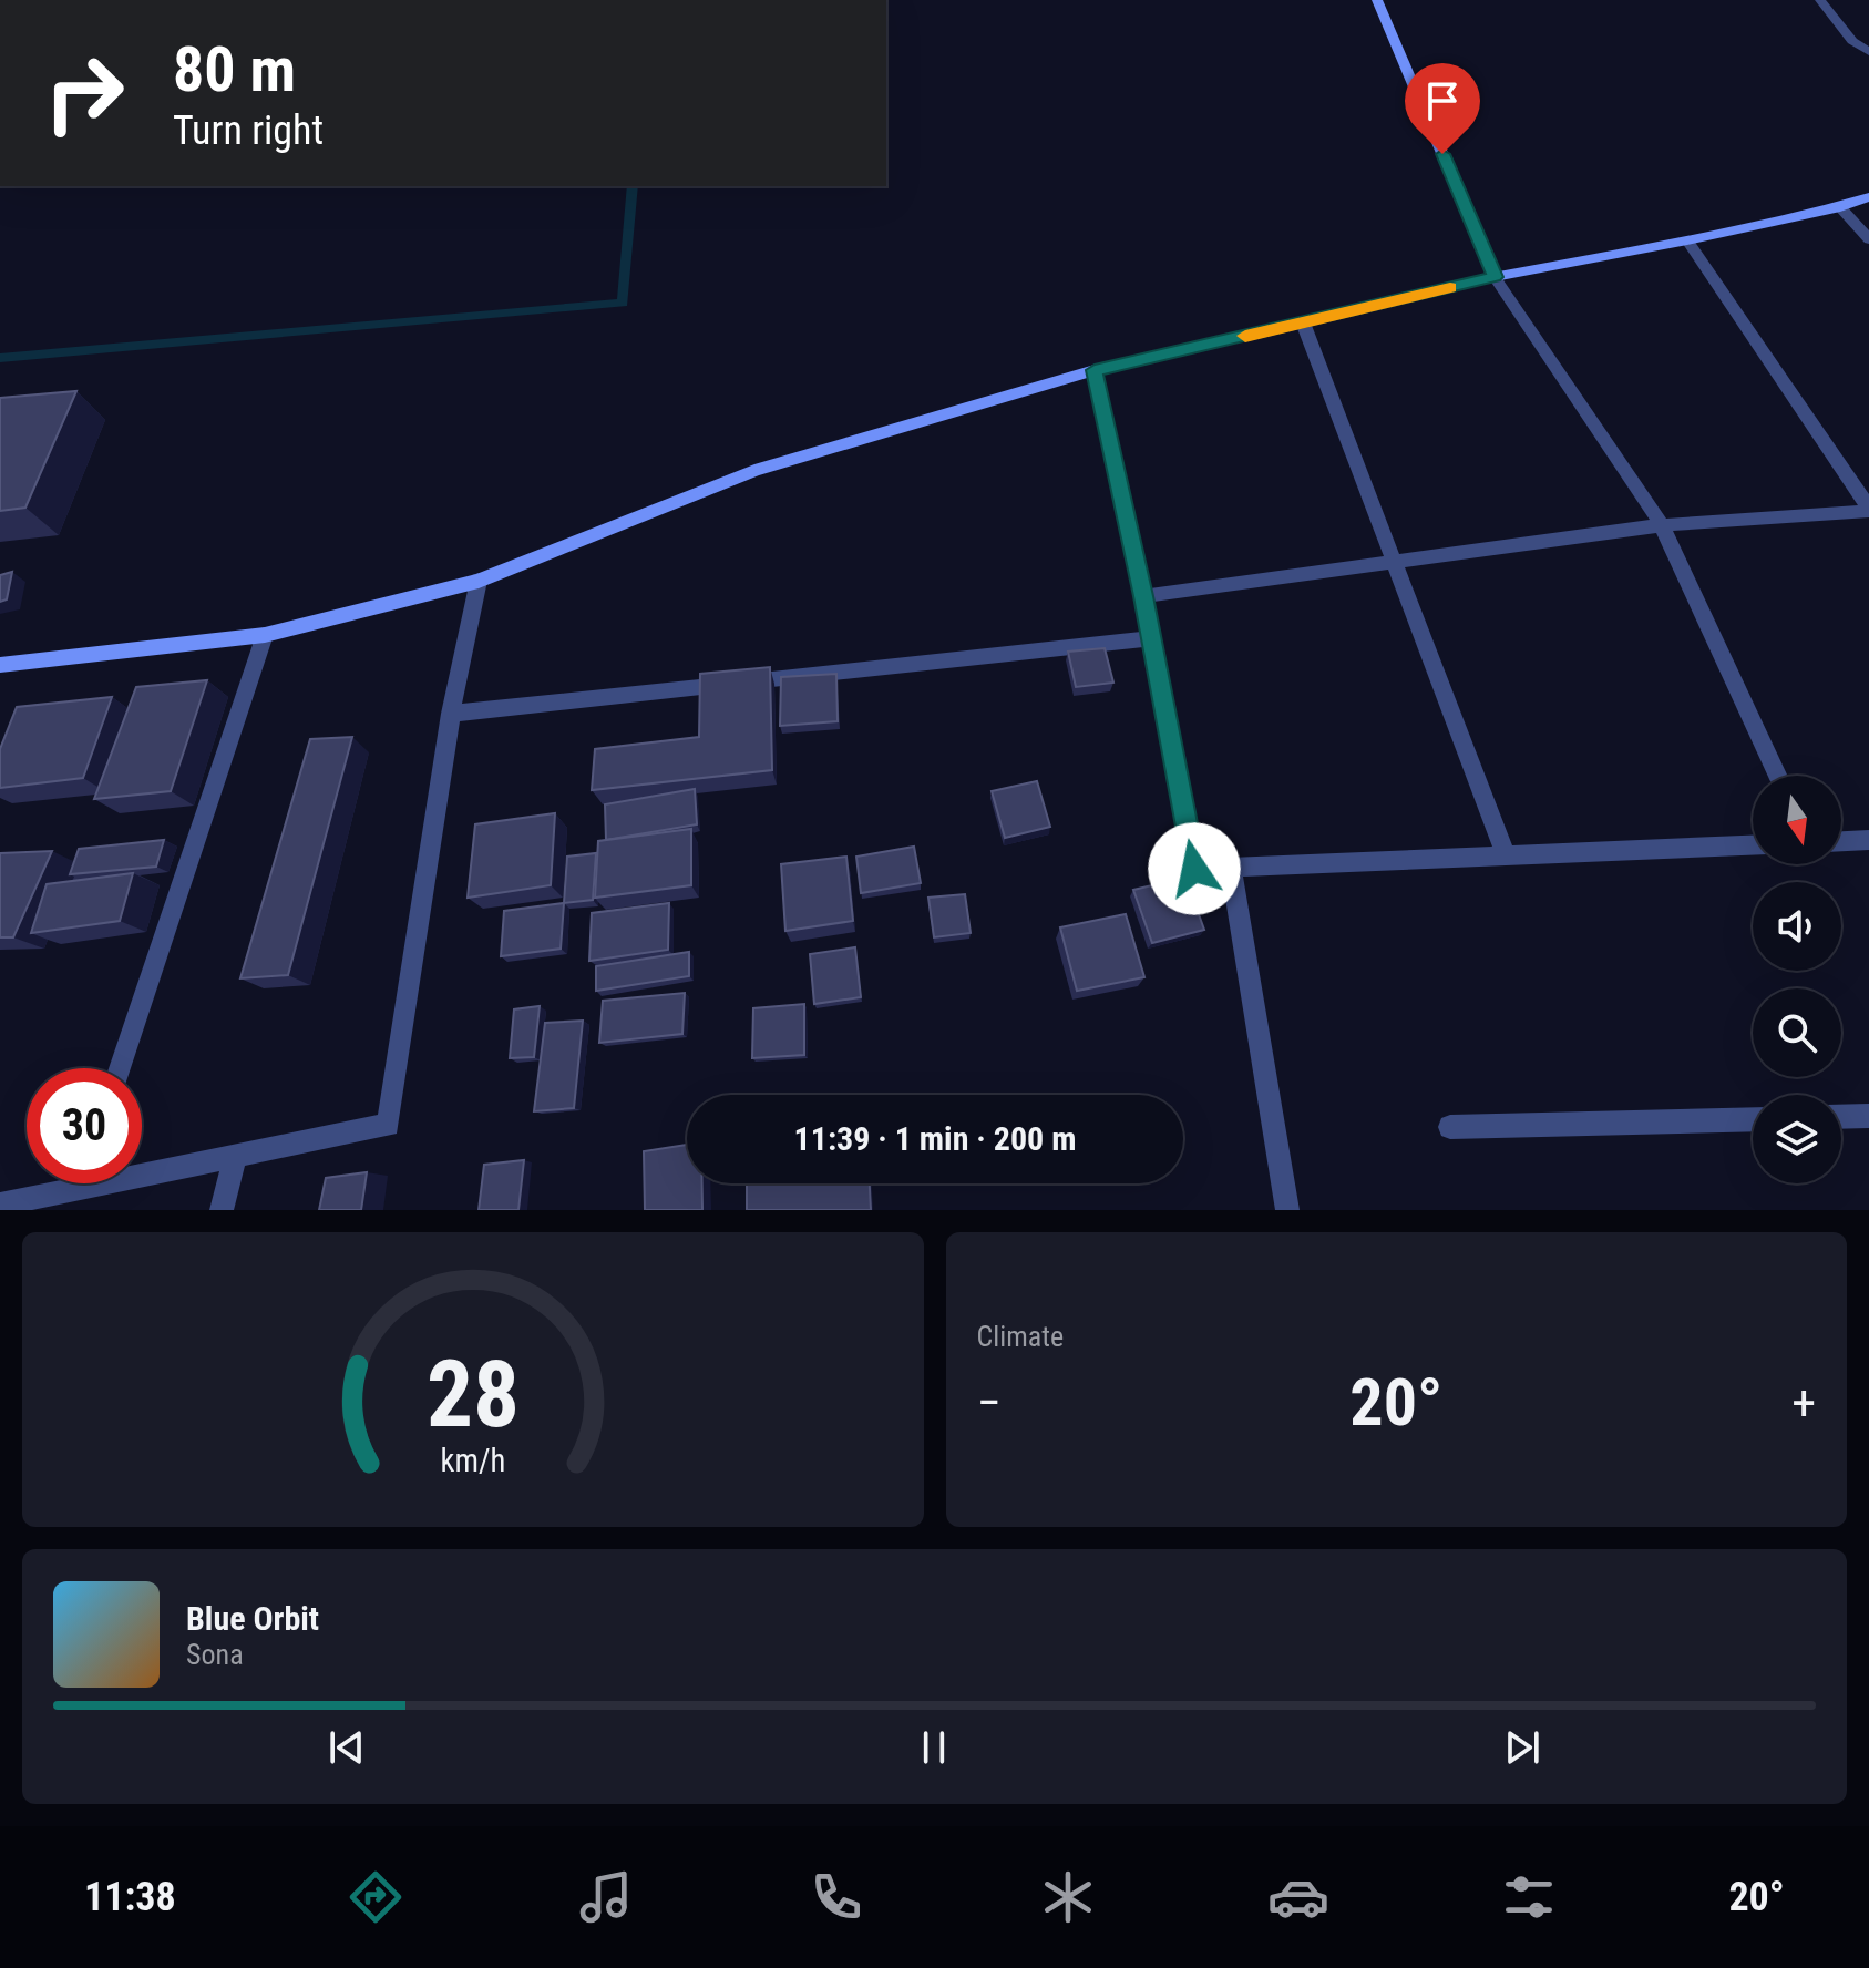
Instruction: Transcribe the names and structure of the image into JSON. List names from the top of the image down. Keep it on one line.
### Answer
{"north":"bottom","page":{"turn":["80 m","Turn right"],"limit":"30","trip":"11:39 · 1 min · 200 m","tile":"Climate","heat":["−","20°","+"],"song":["Blue Orbit","Sona"],"tabs":["11:38","20°"],"gauge":["28","km/h"]}}
